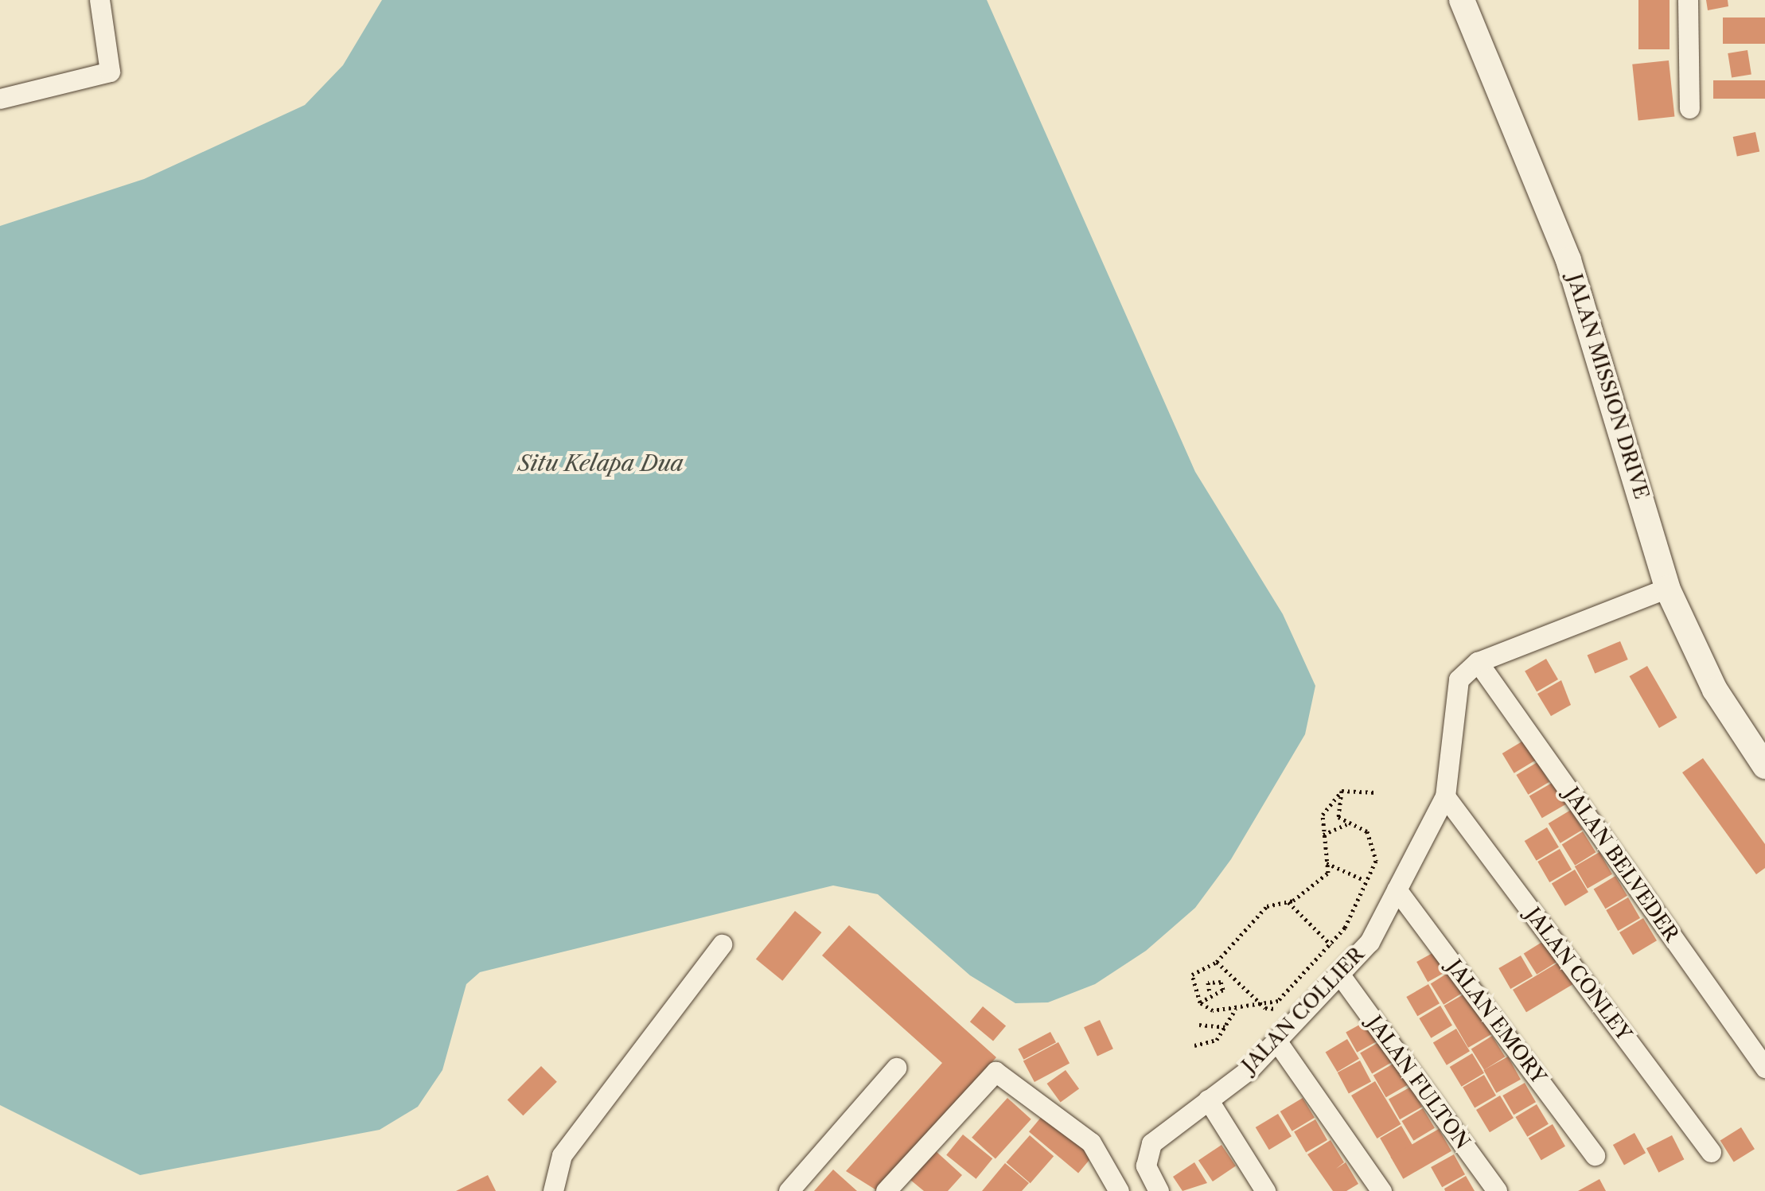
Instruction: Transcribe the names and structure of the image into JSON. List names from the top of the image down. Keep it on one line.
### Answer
{"streets":{"street":["JALAN MISSION DRIVE","JALAN BELVEDER","JALAN CONLEY","JALAN COLLIER","JALAN EMORY","JALAN FULTON"]},"crossings":[["JALAN BELVEDER","JALAN COLLIER"],["JALAN CONLEY","JALAN COLLIER"],["JALAN COLLIER","JALAN EMORY"],["JALAN COLLIER","JALAN FULTON"]],"water":["Situ Kelapa Dua"]}
